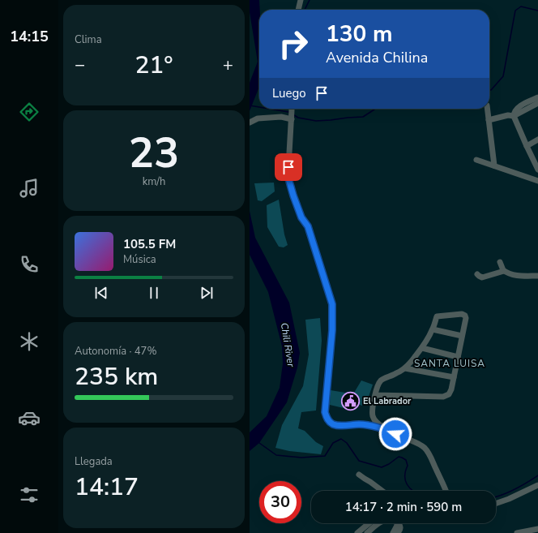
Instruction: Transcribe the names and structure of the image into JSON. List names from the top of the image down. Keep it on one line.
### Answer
{"districts":["SANTA LUISA"],"water":["Chili River"],"places":{"public building":["El Labrador"]},"page":{"tabs":"14:15","tile":["Clima",["23","km/h"],["Autonomía · 47%","235 km"],["Llegada","14:17"]],"turn":["130 m","Avenida Chilina"],"heat":["−","21°","+"],"then":"Luego","song":["105.5 FM","Música"],"limit":"30","trip":"14:17 · 2 min · 590 m"}}
